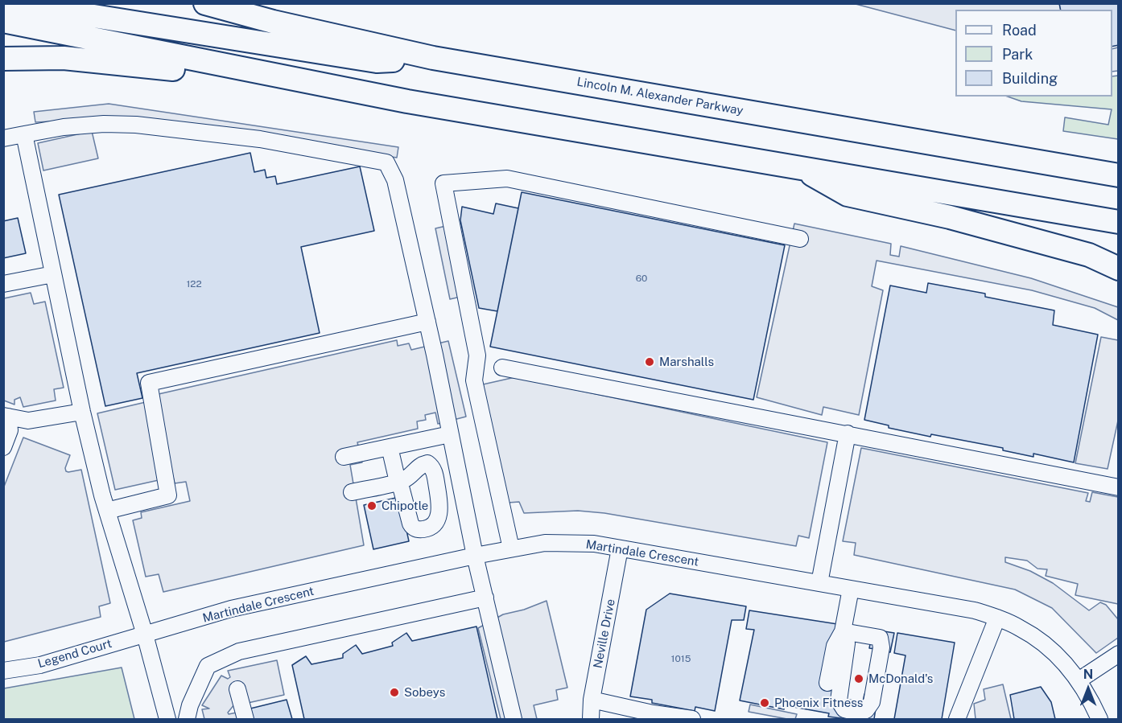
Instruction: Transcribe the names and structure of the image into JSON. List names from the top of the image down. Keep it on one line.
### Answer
{"streets":{"highway":["Lincoln M. Alexander Parkway"],"street":["Martindale Crescent","Neville Drive","Legend Court"]},"crossings":[["Martindale Crescent","Neville Drive"],["Martindale Crescent","Legend Court"]],"places":["Marshalls","Chipotle","McDonald's","Sobeys","Phoenix Fitness"],"house_numbers":["60","122","1015"],"legend":["Road","Park","Building"],"north":"top"}
